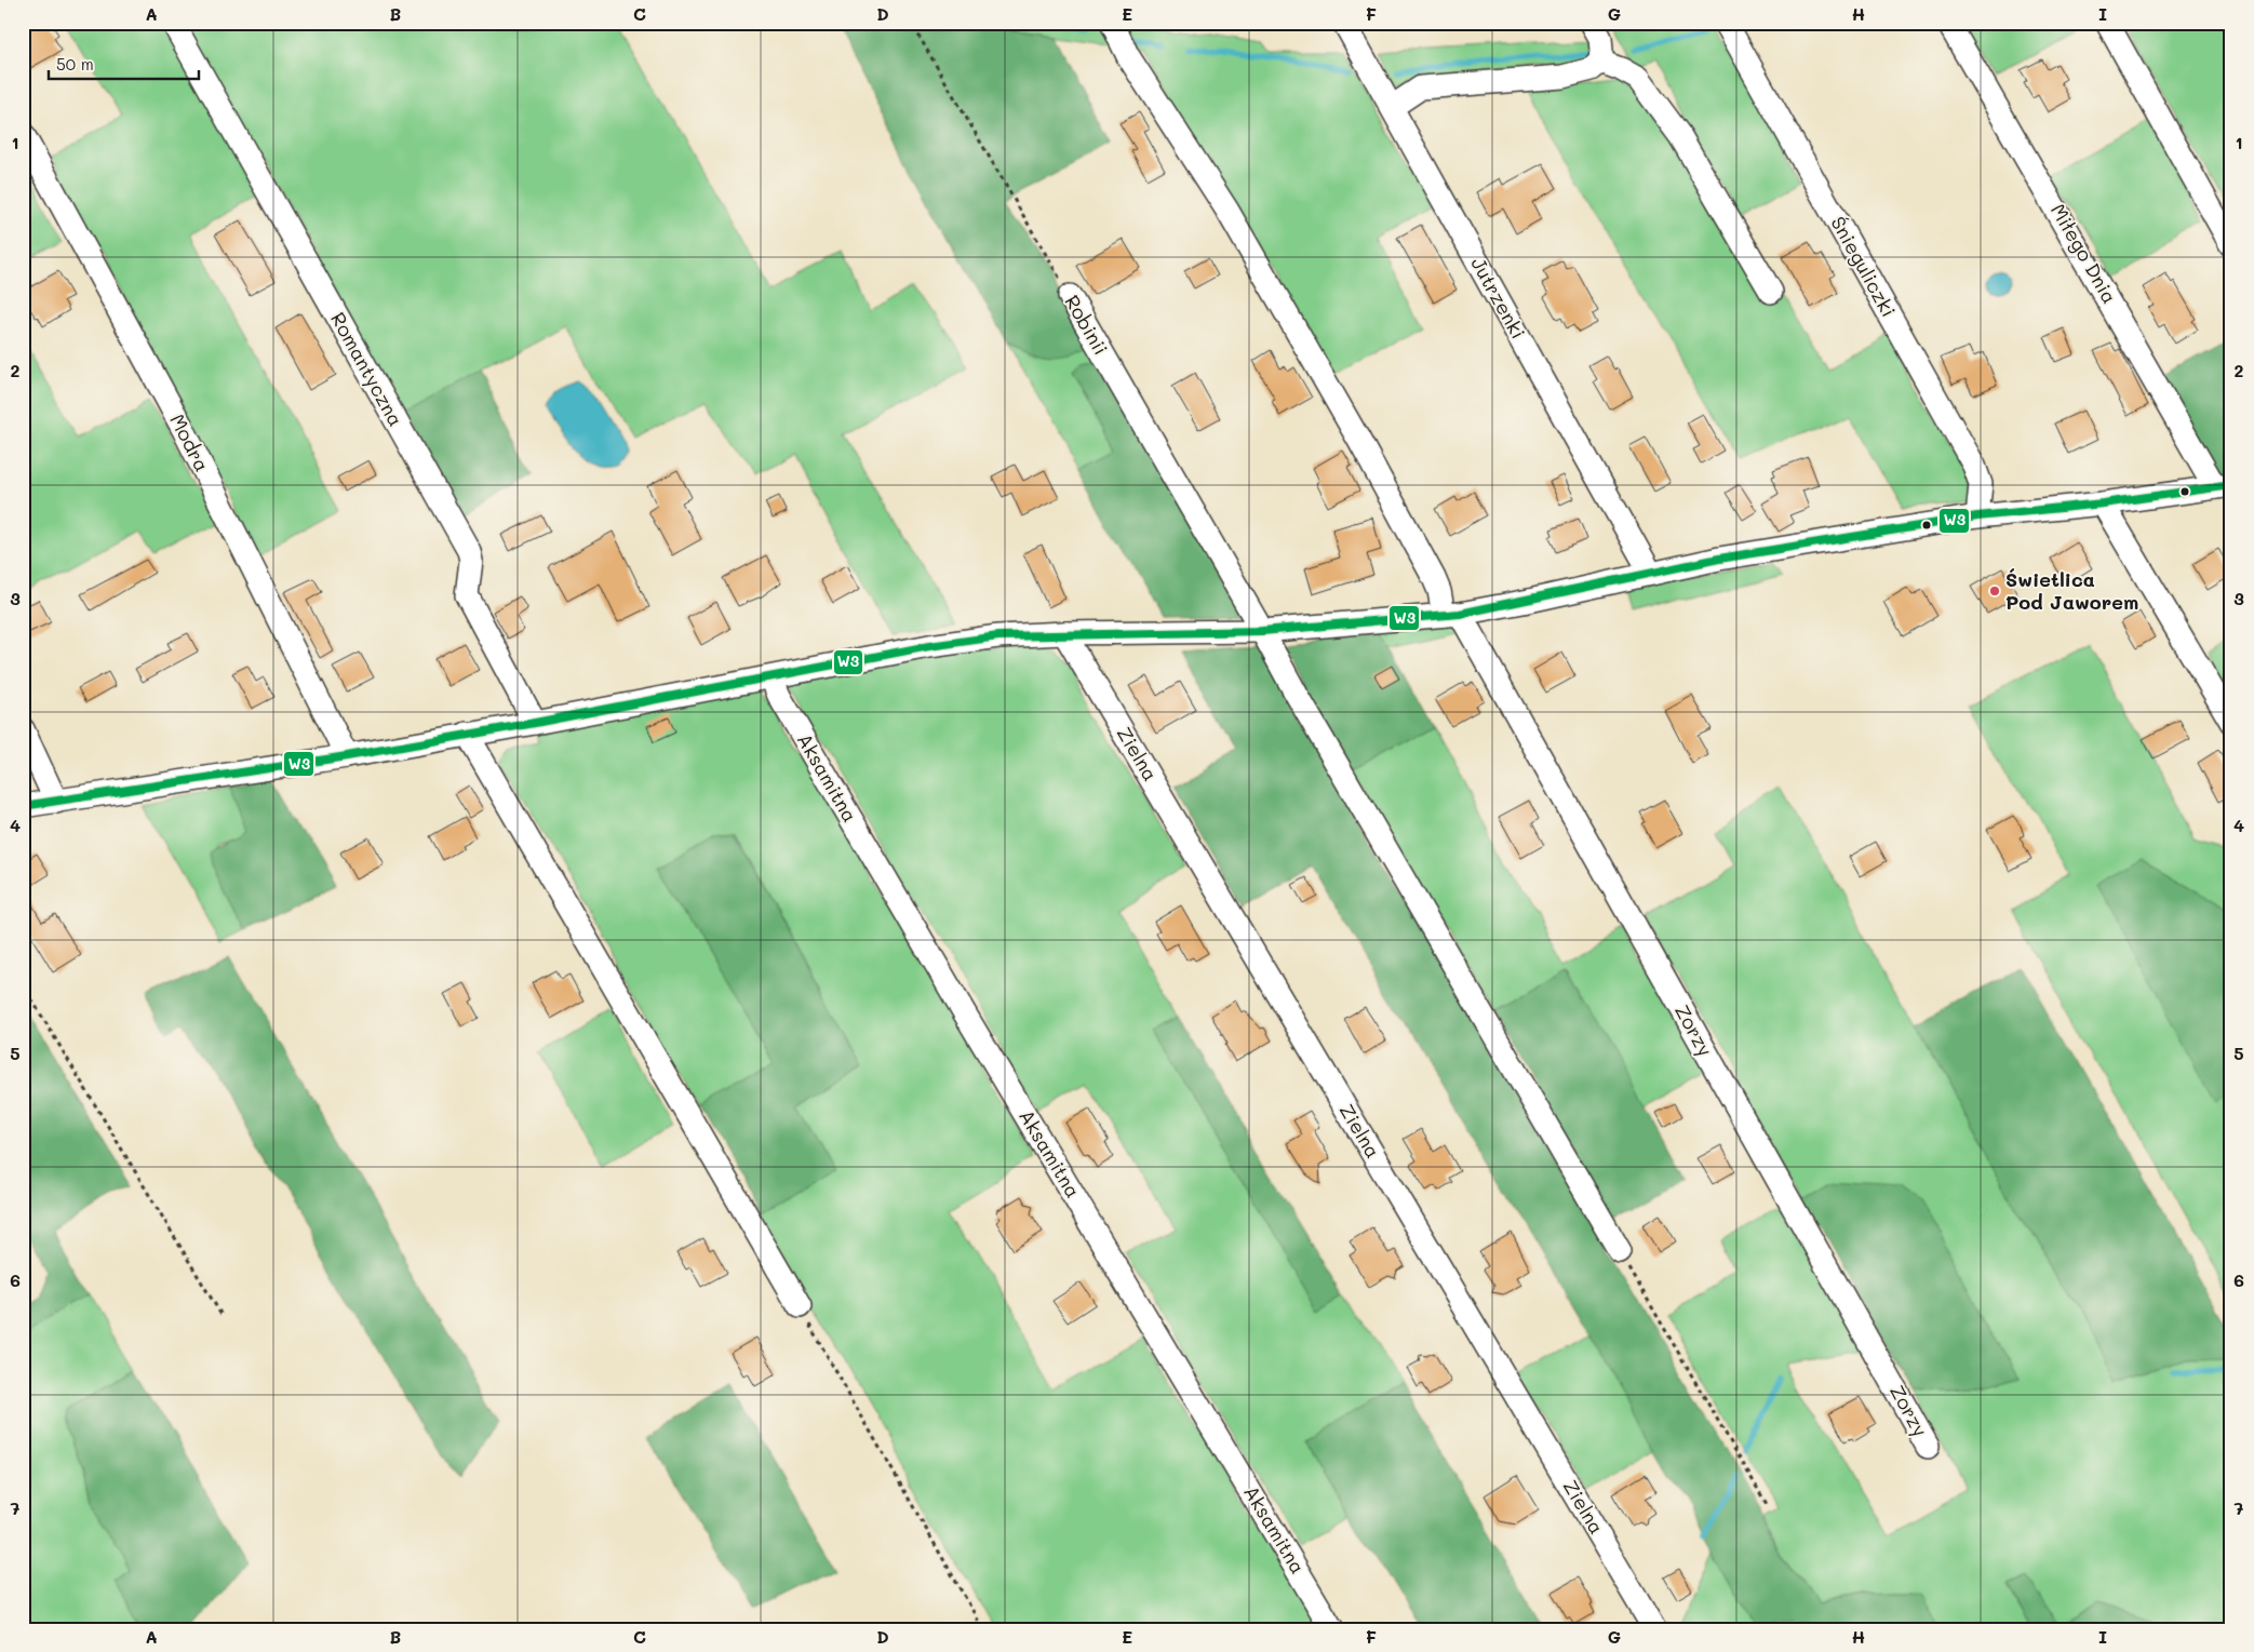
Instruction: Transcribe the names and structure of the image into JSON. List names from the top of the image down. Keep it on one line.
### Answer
{"streets":{"street":["Miłego Dnia","Śnieguliczki","Jutrzenki","Robinii","Romantyczna","Modra","Zielna","Aksamitna","Zorzy"]},"places":["Świetlica Pod Jaworem"],"lines":["transit line W3"],"scale_bar":"50 m","grid":{"columns":["A","B","C","D","E","F","G","H","I"],"rows":["1","2","3","4","5","6","7"]}}
